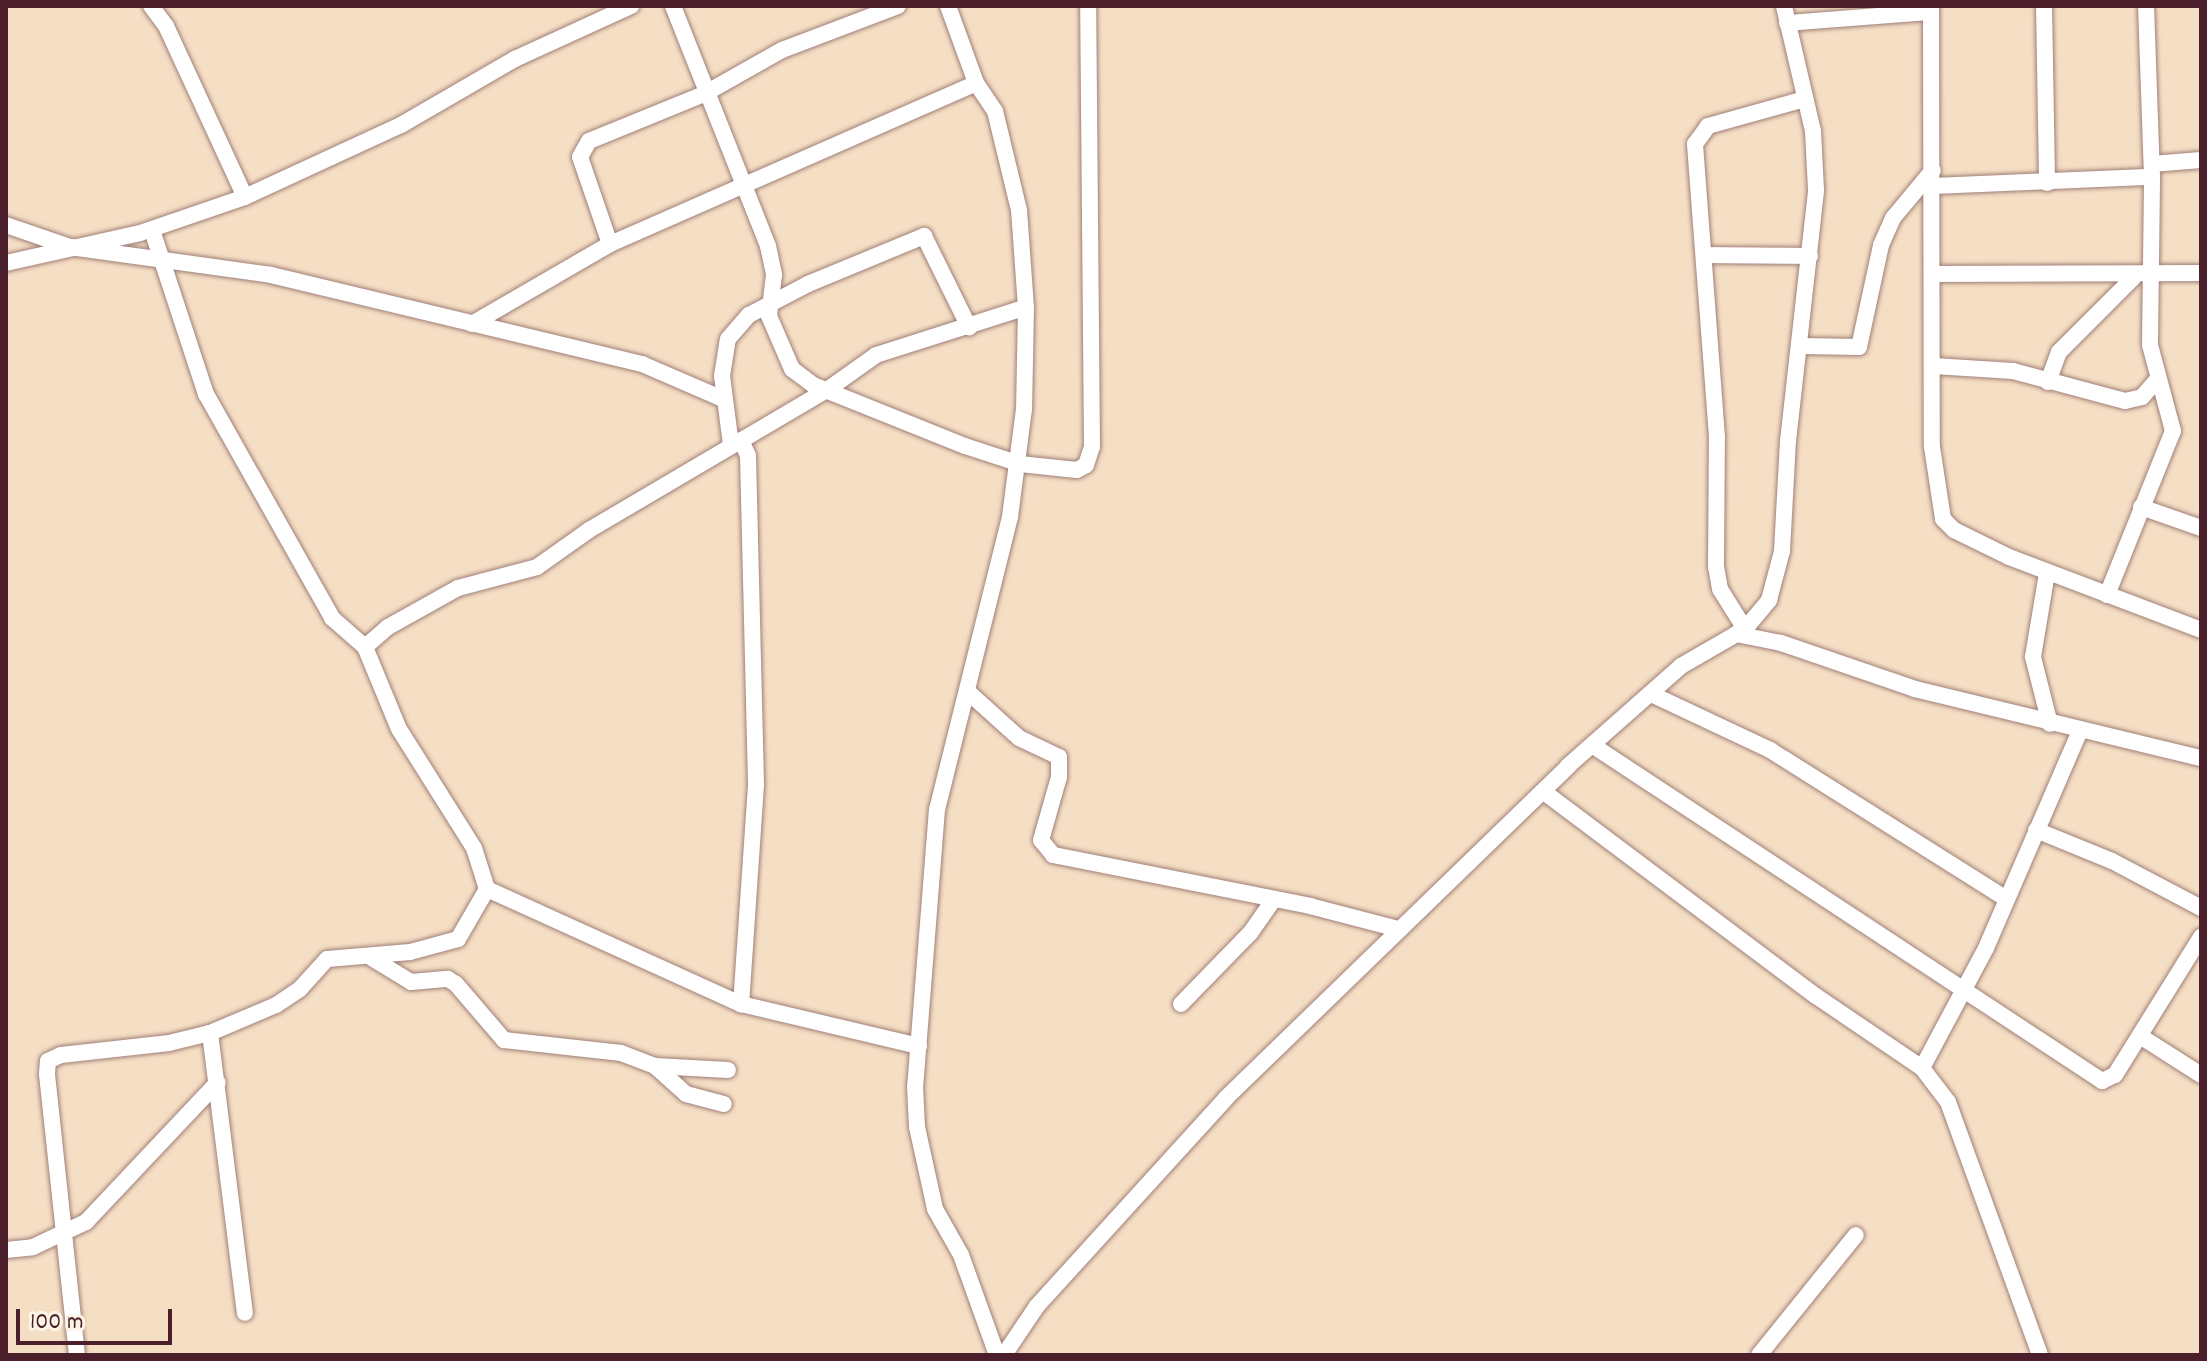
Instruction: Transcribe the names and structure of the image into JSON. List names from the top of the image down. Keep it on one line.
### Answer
{"scale_bar":"100 m"}
